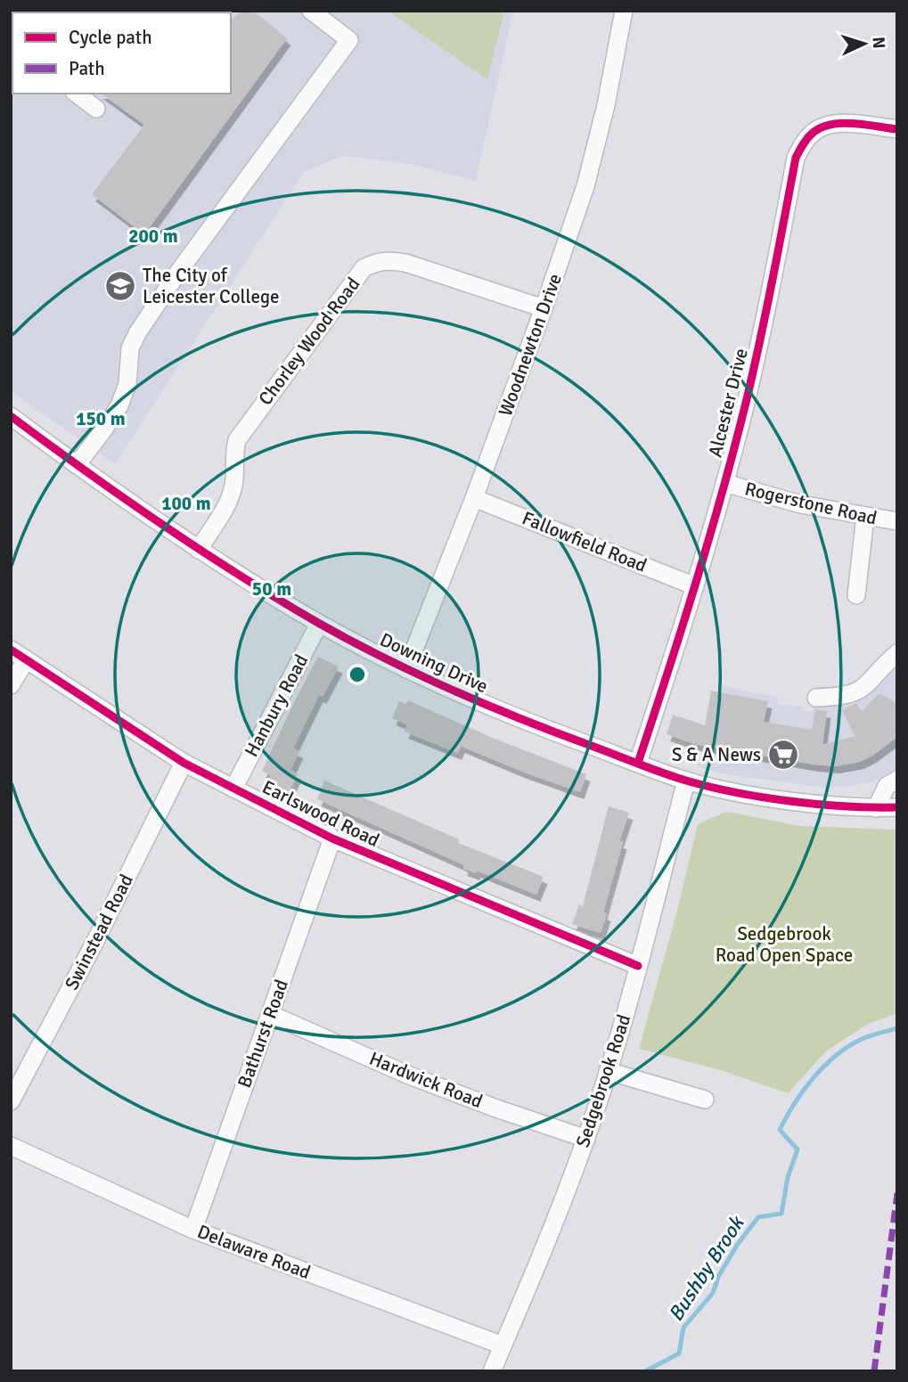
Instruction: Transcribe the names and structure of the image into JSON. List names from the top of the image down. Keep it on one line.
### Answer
{"streets":{"street":["Chorley Wood Road","Woodnewton Drive","Alcester Drive","Rogerstone Road","Fallowfield Road","Downing Drive","Hanbury Road","Earlswood Road","Swinstead Road","Bathurst Road","Hardwick Road","Sedgebrook Road","Delaware Road"]},"crossings":[["Chorley Wood Road","Woodnewton Drive"],["Chorley Wood Road","Downing Drive"],["Woodnewton Drive","Fallowfield Road"],["Woodnewton Drive","Downing Drive"],["Alcester Drive","Rogerstone Road"],["Alcester Drive","Fallowfield Road"],["Alcester Drive","Downing Drive"],["Downing Drive","Hanbury Road"],["Downing Drive","Sedgebrook Road"],["Hanbury Road","Earlswood Road"],["Earlswood Road","Swinstead Road"],["Earlswood Road","Bathurst Road"],["Earlswood Road","Sedgebrook Road"],["Bathurst Road","Hardwick Road"],["Bathurst Road","Delaware Road"],["Hardwick Road","Sedgebrook Road"],["Sedgebrook Road","Delaware Road"]],"water":["Bushby Brook"],"parks":["Sedgebrook Road Open Space"],"places":{"school or university":["The City of Leicester College"],"supermarket":["S & A News"]},"legend":["Cycle path","Path"],"north":"right","rings":["200 m","150 m","100 m","50 m"]}
